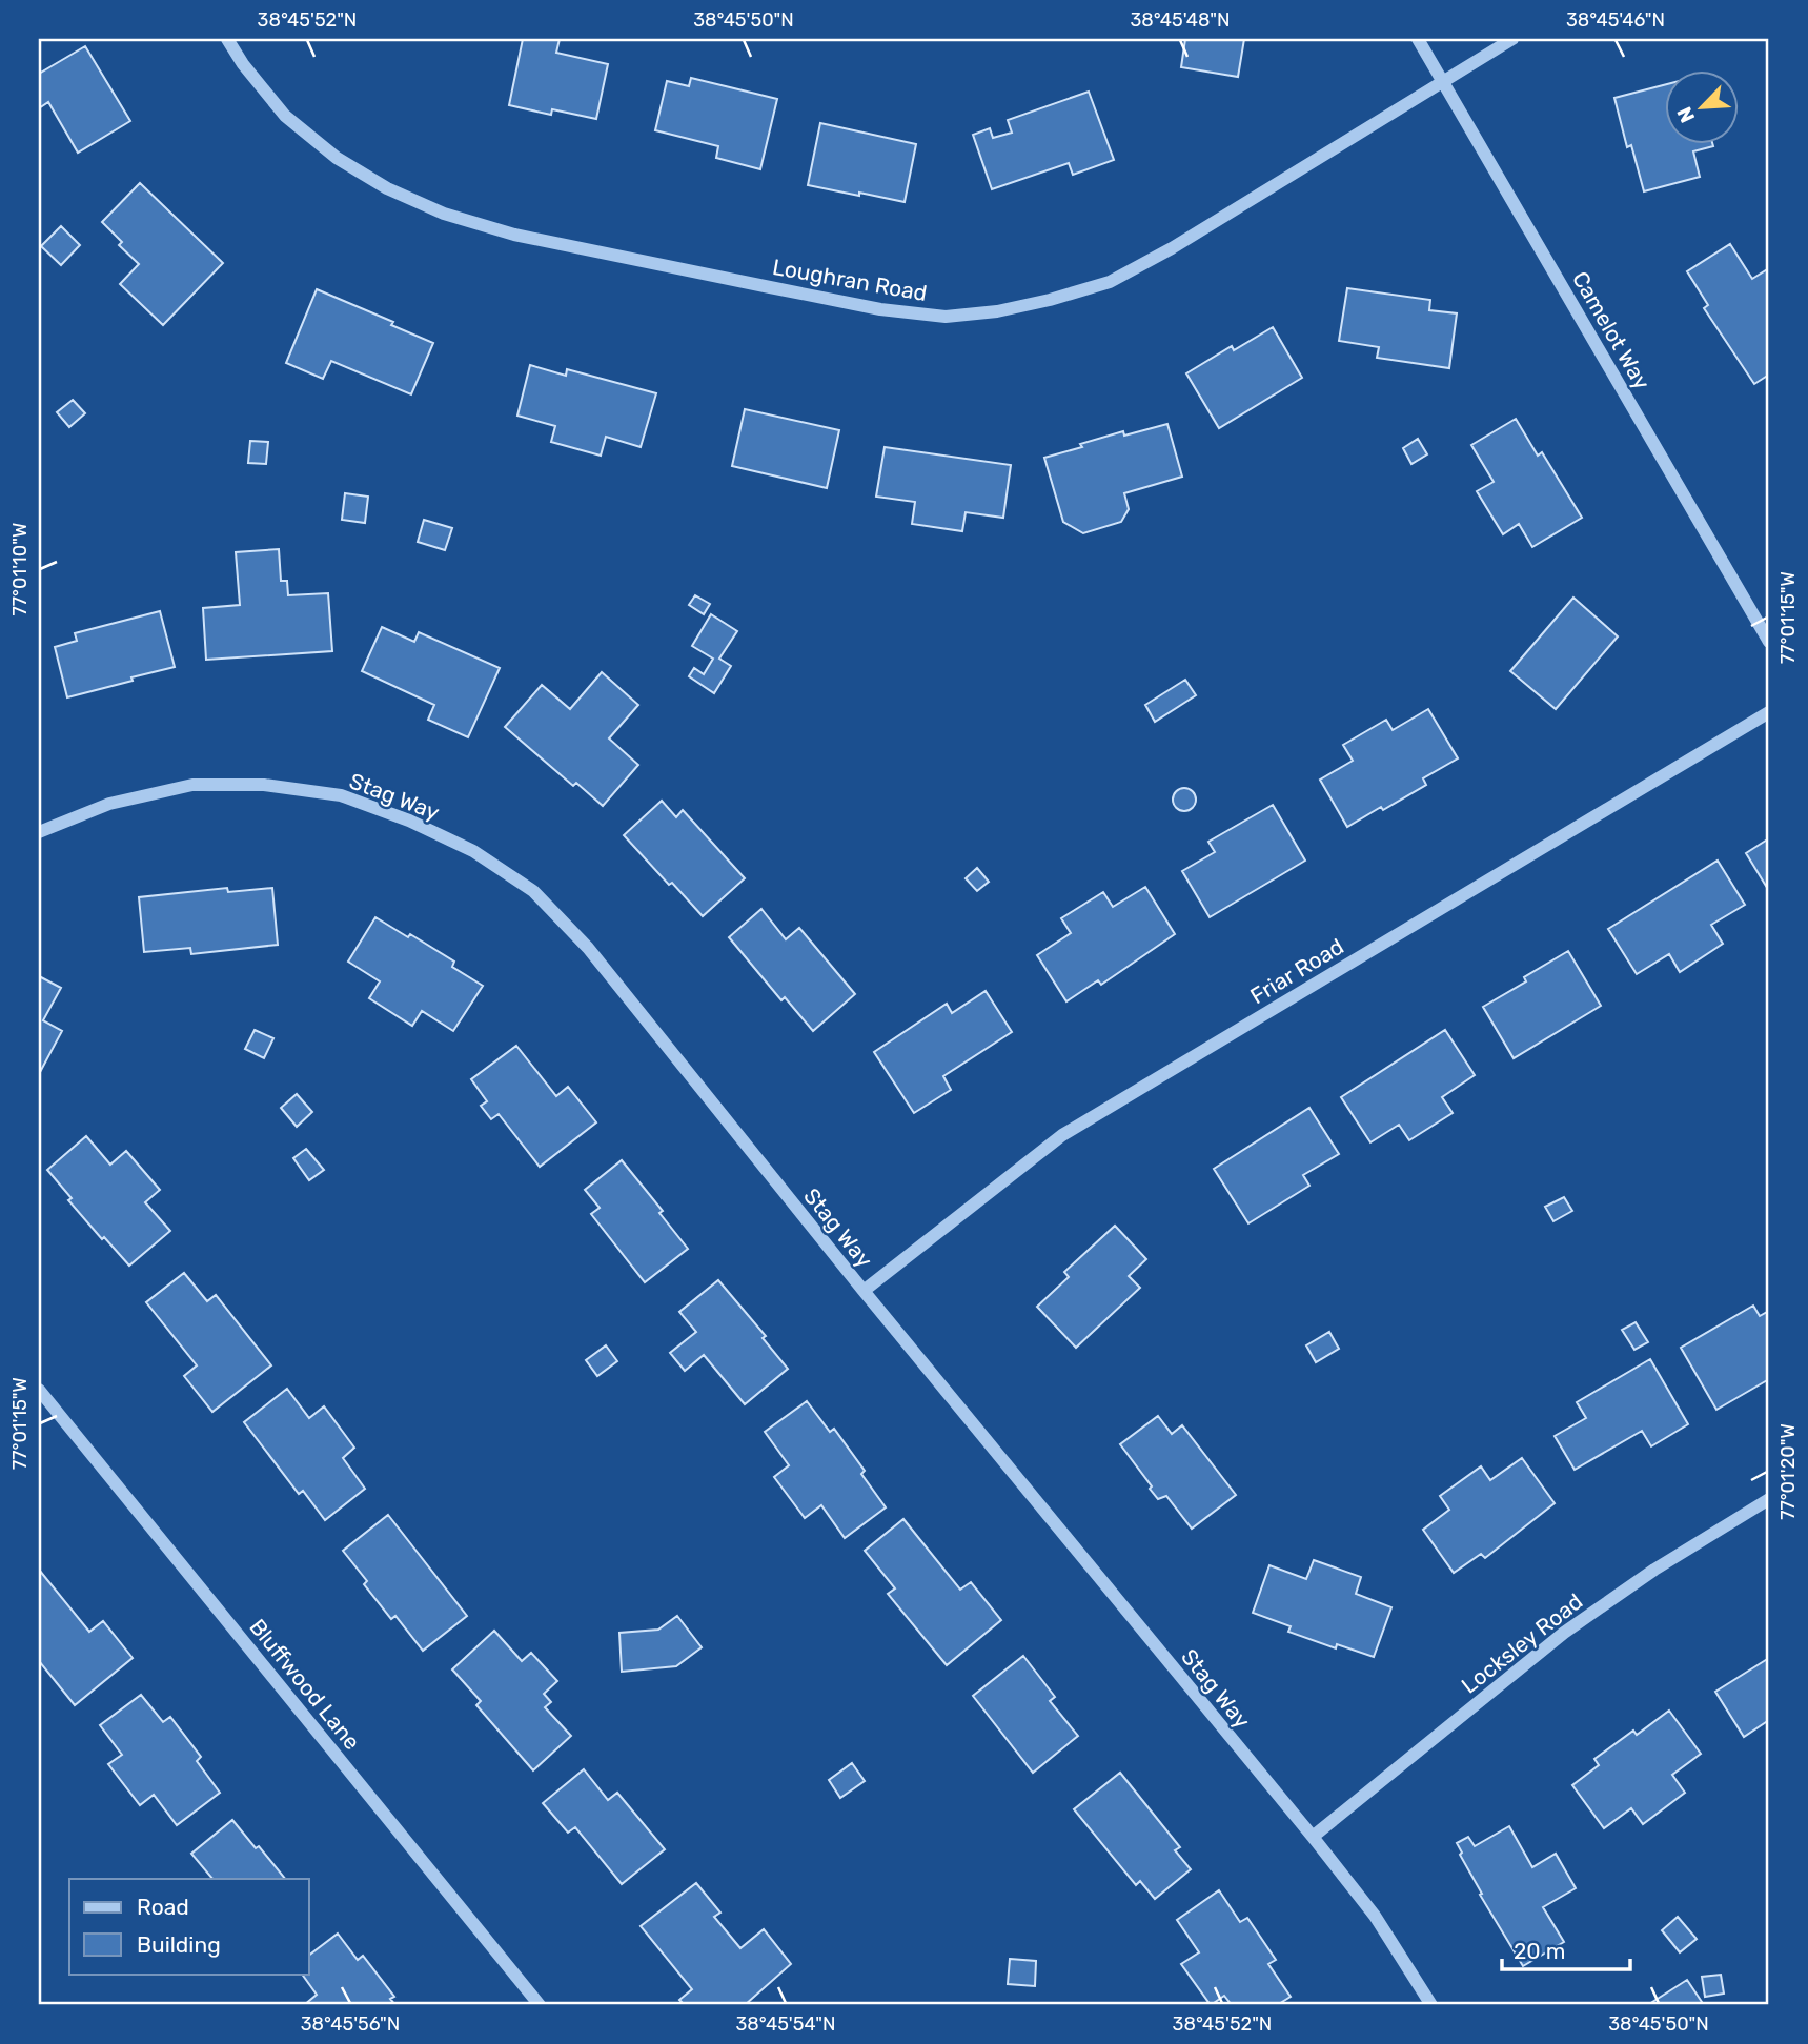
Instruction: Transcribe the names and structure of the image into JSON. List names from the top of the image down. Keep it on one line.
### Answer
{"streets":{"street":["Loughran Road","Camelot Way","Stag Way","Friar Road","Locksley Road","Bluffwood Lane"]},"crossings":[["Loughran Road","Camelot Way"],["Stag Way","Friar Road"],["Stag Way","Locksley Road"]],"legend":["Road","Building"],"scale_bar":"20 m","north":"bottom left","coordinates":["38°45'52\"N","38°45'50\"N","38°45'48\"N","38°45'46\"N","77°01'10\"W","77°01'15\"W","77°01'20\"W","38°45'56\"N","38°45'54\"N"]}
